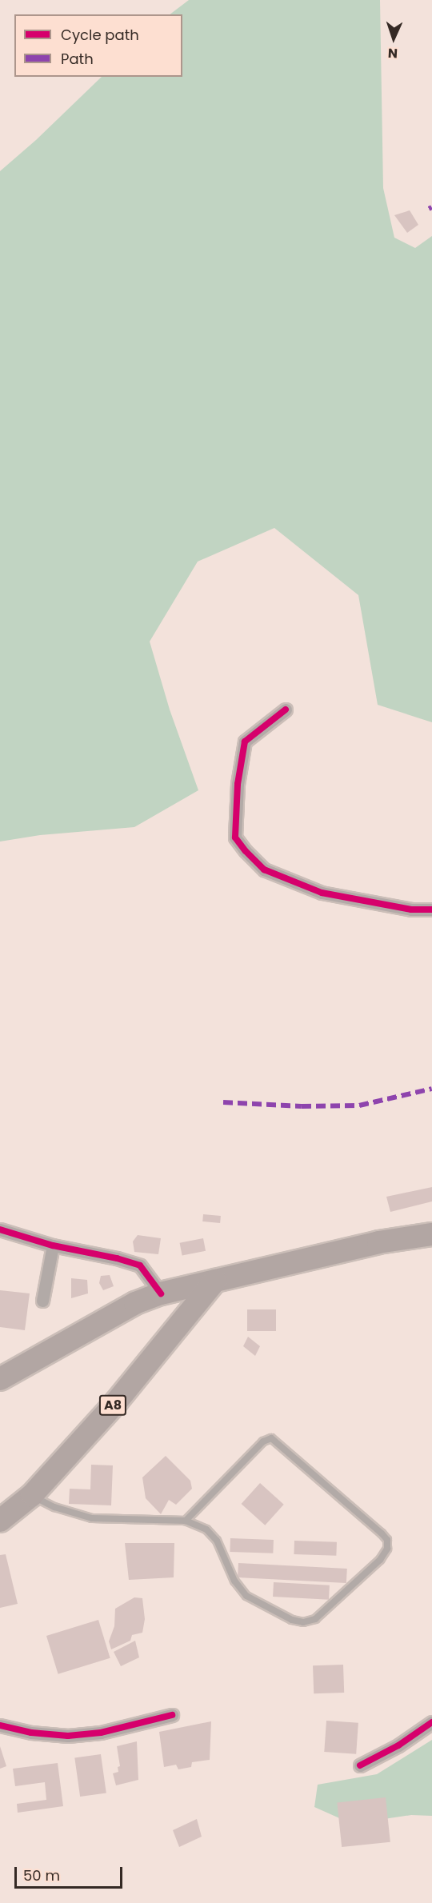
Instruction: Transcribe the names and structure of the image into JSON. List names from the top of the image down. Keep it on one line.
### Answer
{"streets":{"highway":["A8"]},"legend":["Cycle path","Path"],"scale_bar":"50 m","north":"bottom"}
